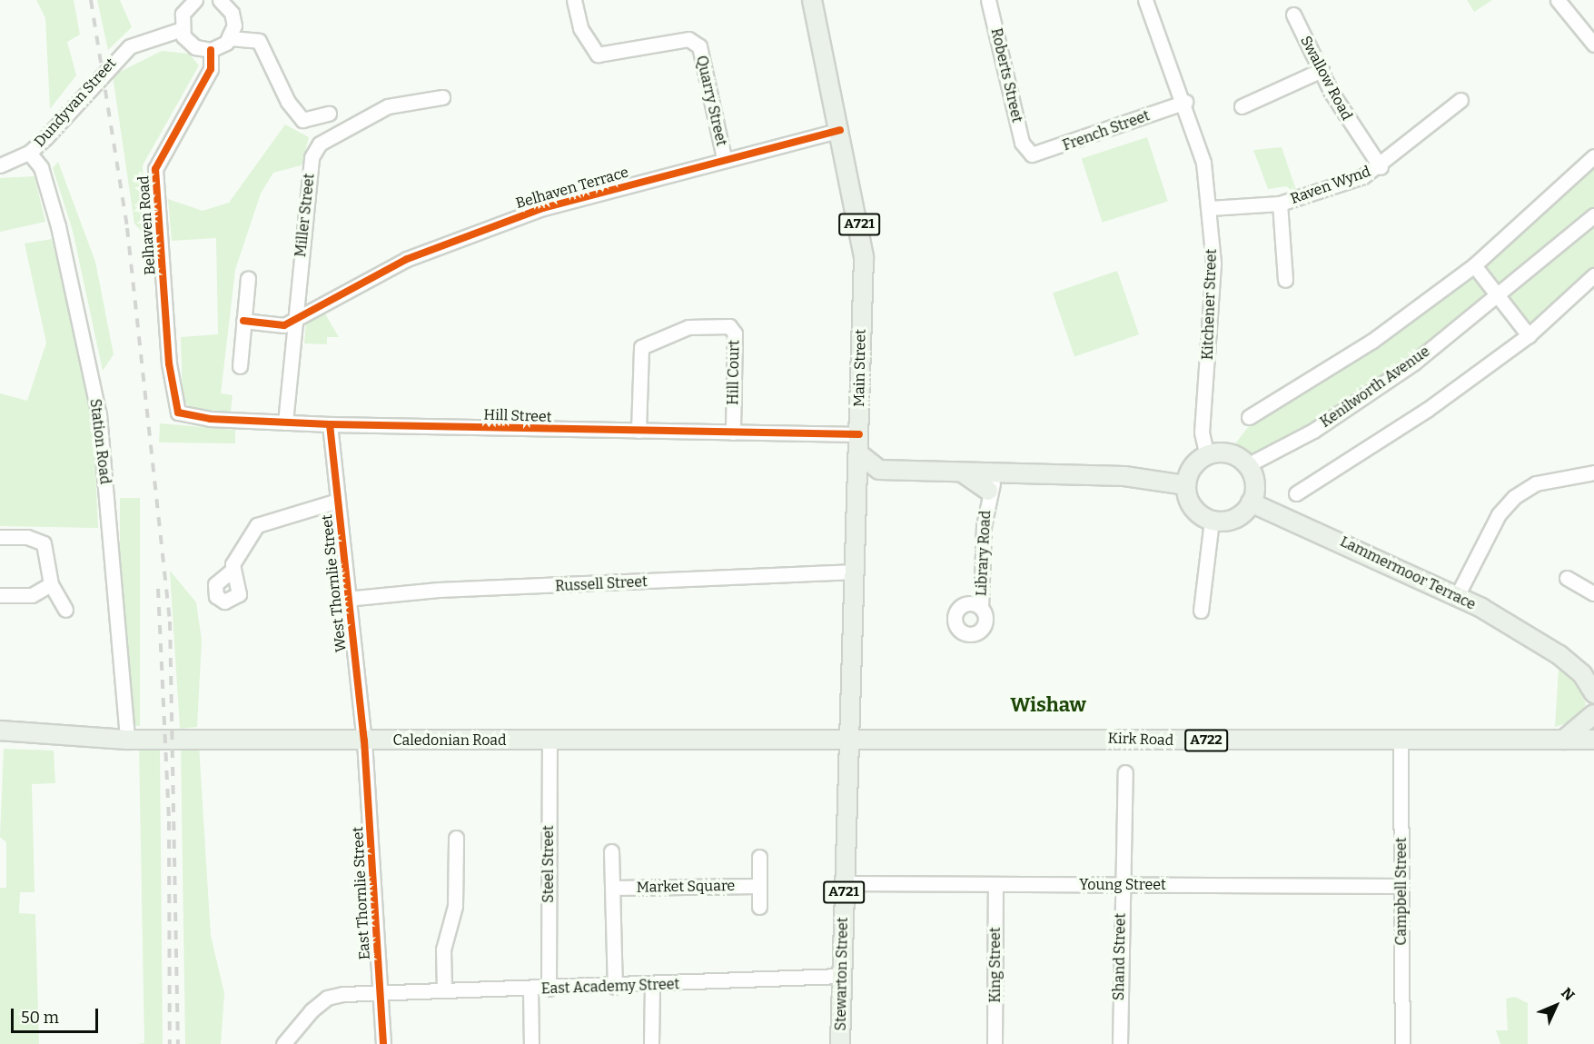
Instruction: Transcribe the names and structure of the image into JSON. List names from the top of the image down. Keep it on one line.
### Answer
{"streets":{"main road":["A721","Main Street","Lammermoor Terrace","Kirk Road","Caledonian Road","A722","Stewarton Street"],"street":["Roberts Street","Swallow Road","Quarry Street","Dundyvan Street","French Street","Raven Wynd","Belhaven Terrace","Miller Street","Belhaven Road","Kitchener Street","Hill Court","Kenilworth Avenue","Hill Street","Station Road","Library Road","West Thornlie Street","Russell Street","Steel Street","Young Street","Market Square","Campbell Street","East Thornlie Street","Shand Street","King Street","East Academy Street"]},"crossings":[["Roberts Street","French Street"],["Swallow Road","Raven Wynd"],["Quarry Street","Belhaven Terrace"],["Dundyvan Street","Station Road"],["French Street","Kitchener Street"],["Raven Wynd","Kitchener Street"],["Belhaven Terrace","Miller Street"],["Belhaven Terrace","Main Street"],["Miller Street","Hill Street"],["Belhaven Road","Hill Street"],["Kitchener Street","Kenilworth Avenue"],["Kitchener Street","Lammermoor Terrace"],["Main Street","Hill Street"],["Main Street","Russell Street"],["Main Street","Kirk Road"],["Main Street","Caledonian Road"],["Main Street","Stewarton Street"],["Hill Court","Hill Street"],["Kenilworth Avenue","Lammermoor Terrace"],["Hill Street","West Thornlie Street"],["Station Road","Caledonian Road"],["West Thornlie Street","Russell Street"],["West Thornlie Street","Caledonian Road"],["West Thornlie Street","East Thornlie Street"],["Kirk Road","Caledonian Road"],["Kirk Road","Campbell Street"],["Kirk Road","Stewarton Street"],["Caledonian Road","Steel Street"],["Caledonian Road","East Thornlie Street"],["Caledonian Road","Stewarton Street"],["Steel Street","East Academy Street"],["Young Street","Campbell Street"],["Young Street","Shand Street"],["Young Street","King Street"],["Young Street","Stewarton Street"],["East Thornlie Street","East Academy Street"],["Stewarton Street","East Academy Street"]],"districts":["Wishaw"],"scale_bar":"50 m","north":"top right"}
